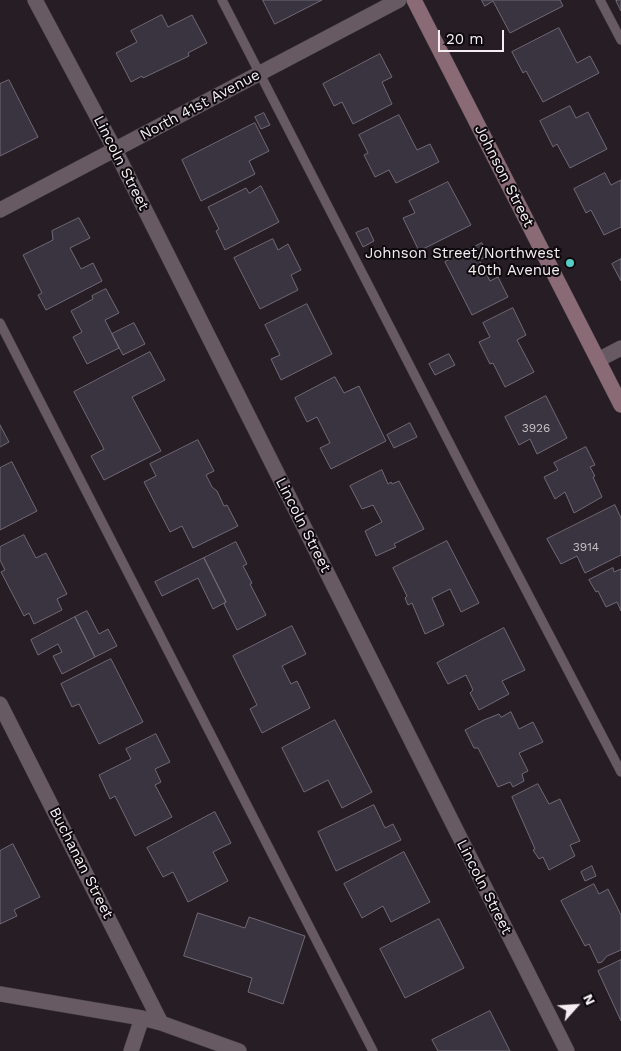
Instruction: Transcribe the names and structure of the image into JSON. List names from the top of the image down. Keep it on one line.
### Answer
{"streets":{"street":["North 41st Avenue","Lincoln Street","Johnson Street","Buchanan Street"]},"crossings":[["North 41st Avenue","Lincoln Street"]],"places":["Johnson Street/Northwest 40th Avenue"],"house_numbers":["3926","3914"],"scale_bar":"20 m","north":"top right"}
